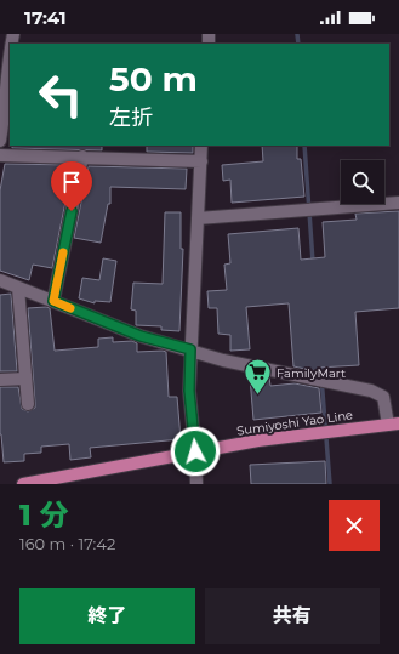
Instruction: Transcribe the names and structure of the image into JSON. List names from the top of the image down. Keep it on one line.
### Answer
{"streets":{"main road":["Sumiyoshi Yao Line"]},"places":{"supermarket":["FamilyMart"]},"page":{"status":"17:41","turn":["50 m","左折"],"heading":["1 分","160 m · 17:42"],"buttons":["終了","共有"]}}
